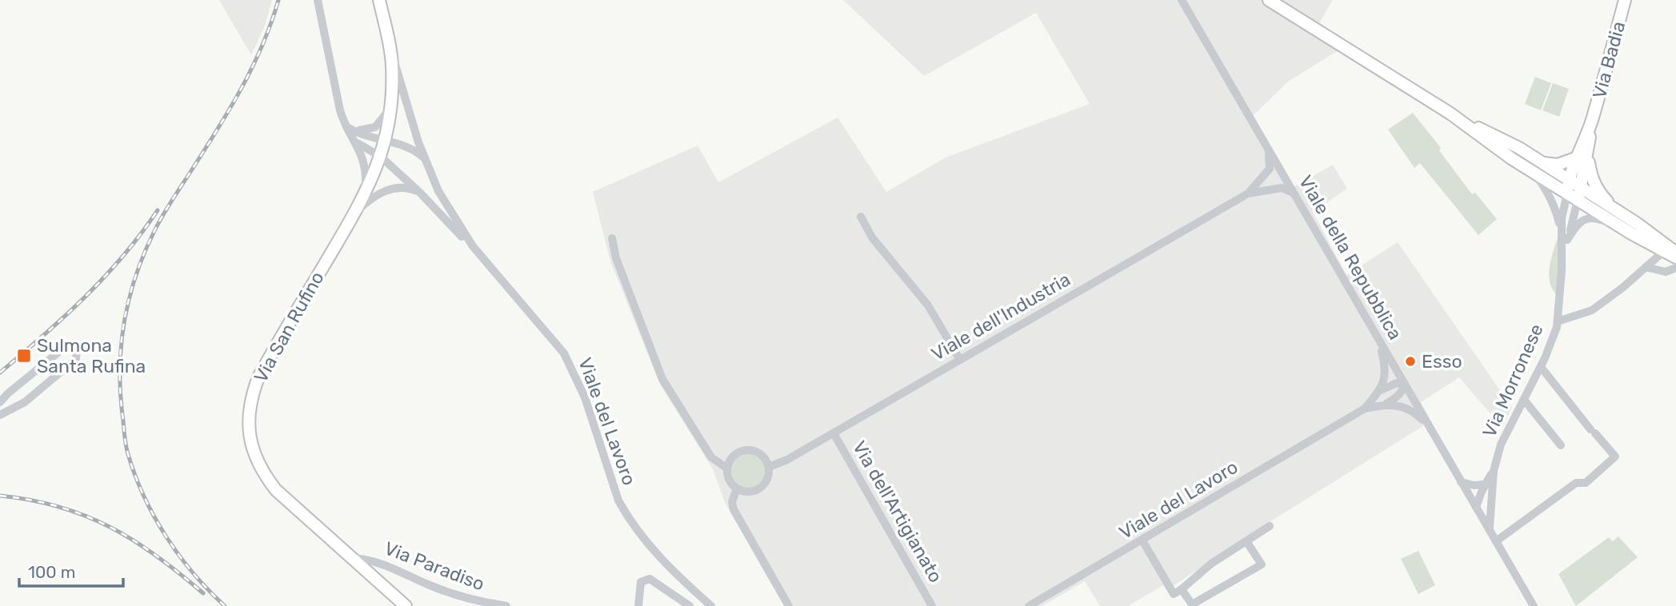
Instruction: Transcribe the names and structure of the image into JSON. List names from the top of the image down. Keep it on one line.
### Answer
{"streets":{"main road":["Via Badia","Via San Rufino"],"street":["Viale della Repubblica","Viale dell'Industria","Via Morronese","Viale del Lavoro","Via dell'Artigianato","Via Paradiso"]},"crossings":[["Via Badia","Via Morronese"],["Viale della Repubblica","Viale dell'Industria"],["Viale della Repubblica","Via Morronese"],["Viale dell'Industria","Via dell'Artigianato"],["Via San Rufino","Viale del Lavoro"],["Via San Rufino","Via Paradiso"]],"places":{"transit":["Sulmona Santa Rufina"],"other":["Esso"]},"scale_bar":"100 m"}
